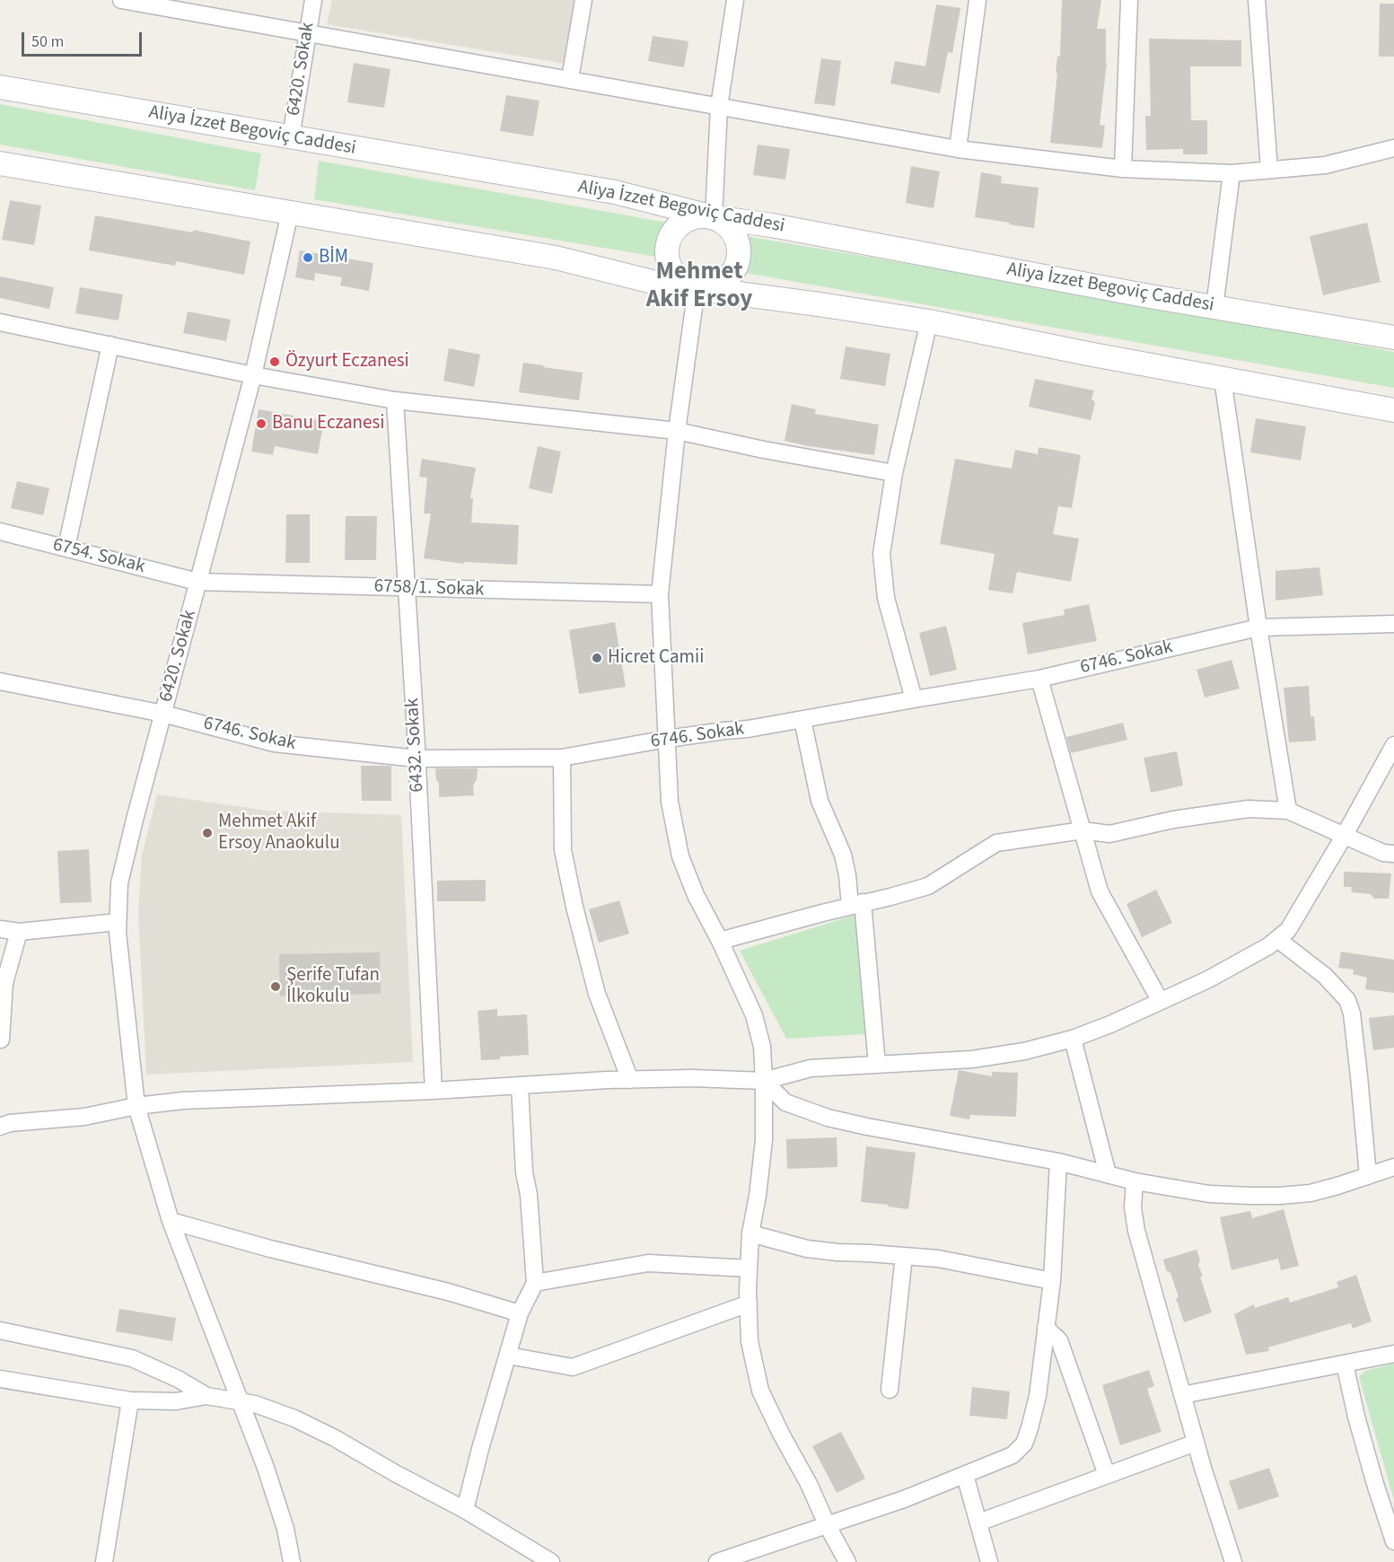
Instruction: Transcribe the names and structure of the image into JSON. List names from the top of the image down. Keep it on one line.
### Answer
{"streets":{"main road":["Aliya İzzet Begoviç Caddesi"],"street":["6420. Sokak","6754. Sokak","6758/1. Sokak","6746. Sokak","6432. Sokak"]},"crossings":[["6420. Sokak","Aliya İzzet Begoviç Caddesi"],["6420. Sokak","6754. Sokak"],["6420. Sokak","6758/1. Sokak"],["6420. Sokak","6746. Sokak"],["6754. Sokak","6758/1. Sokak"],["6758/1. Sokak","6432. Sokak"],["6746. Sokak","6432. Sokak"]],"districts":["Mehmet Akif Ersoy"],"places":["BİM","Özyurt Eczanesi","Banu Eczanesi","Hicret Camii","Mehmet Akif Ersoy Anaokulu","Şerife Tufan İlkokulu"],"scale_bar":"50 m"}
